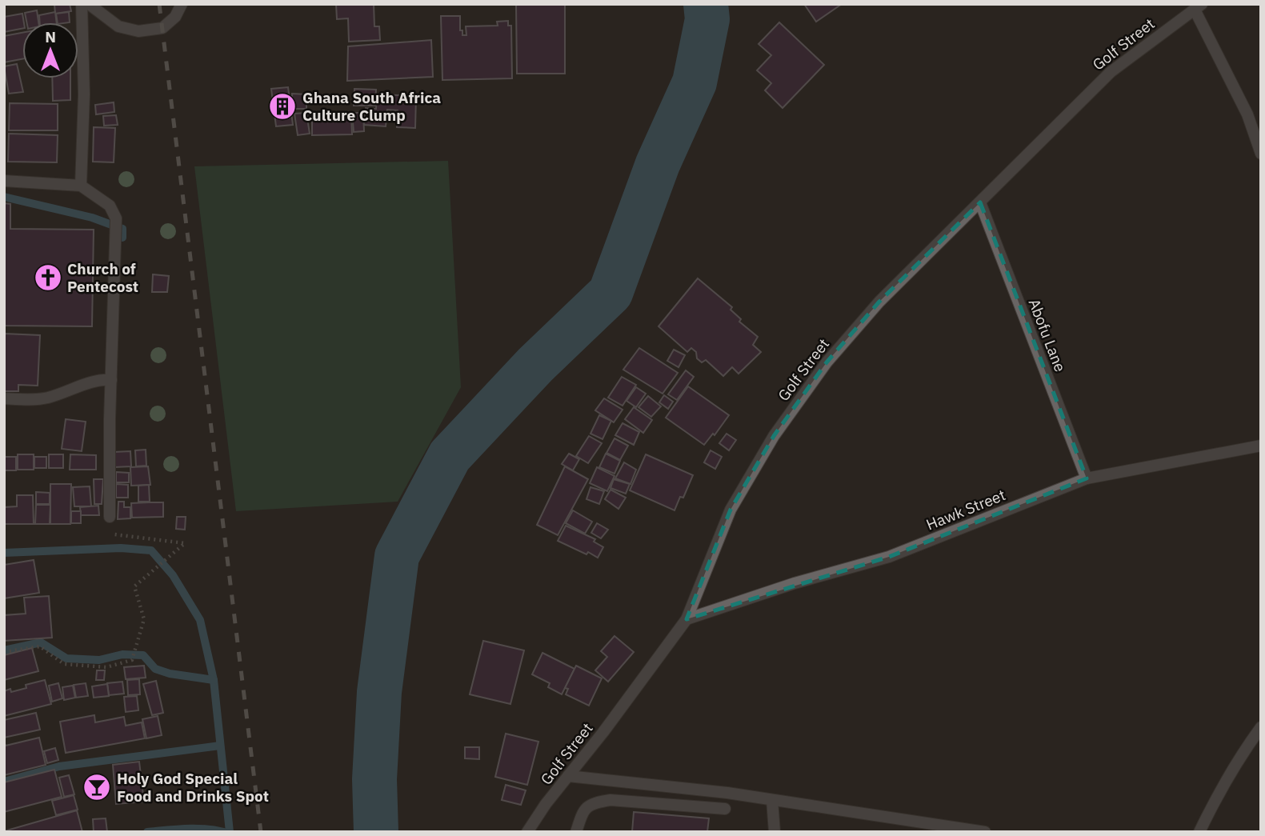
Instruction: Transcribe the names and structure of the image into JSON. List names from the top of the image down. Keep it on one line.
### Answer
{"streets":{"street":["Golf Street","Abofu Lane","Hawk Street"]},"crossings":[["Golf Street","Abofu Lane"],["Golf Street","Hawk Street"],["Abofu Lane","Hawk Street"]],"places":{"building":["Ghana South Africa Culture Clump"],"church":["Church of Pentecost"],"bar":["Holy God Special Food and Drinks Spot"]},"north":"top"}
